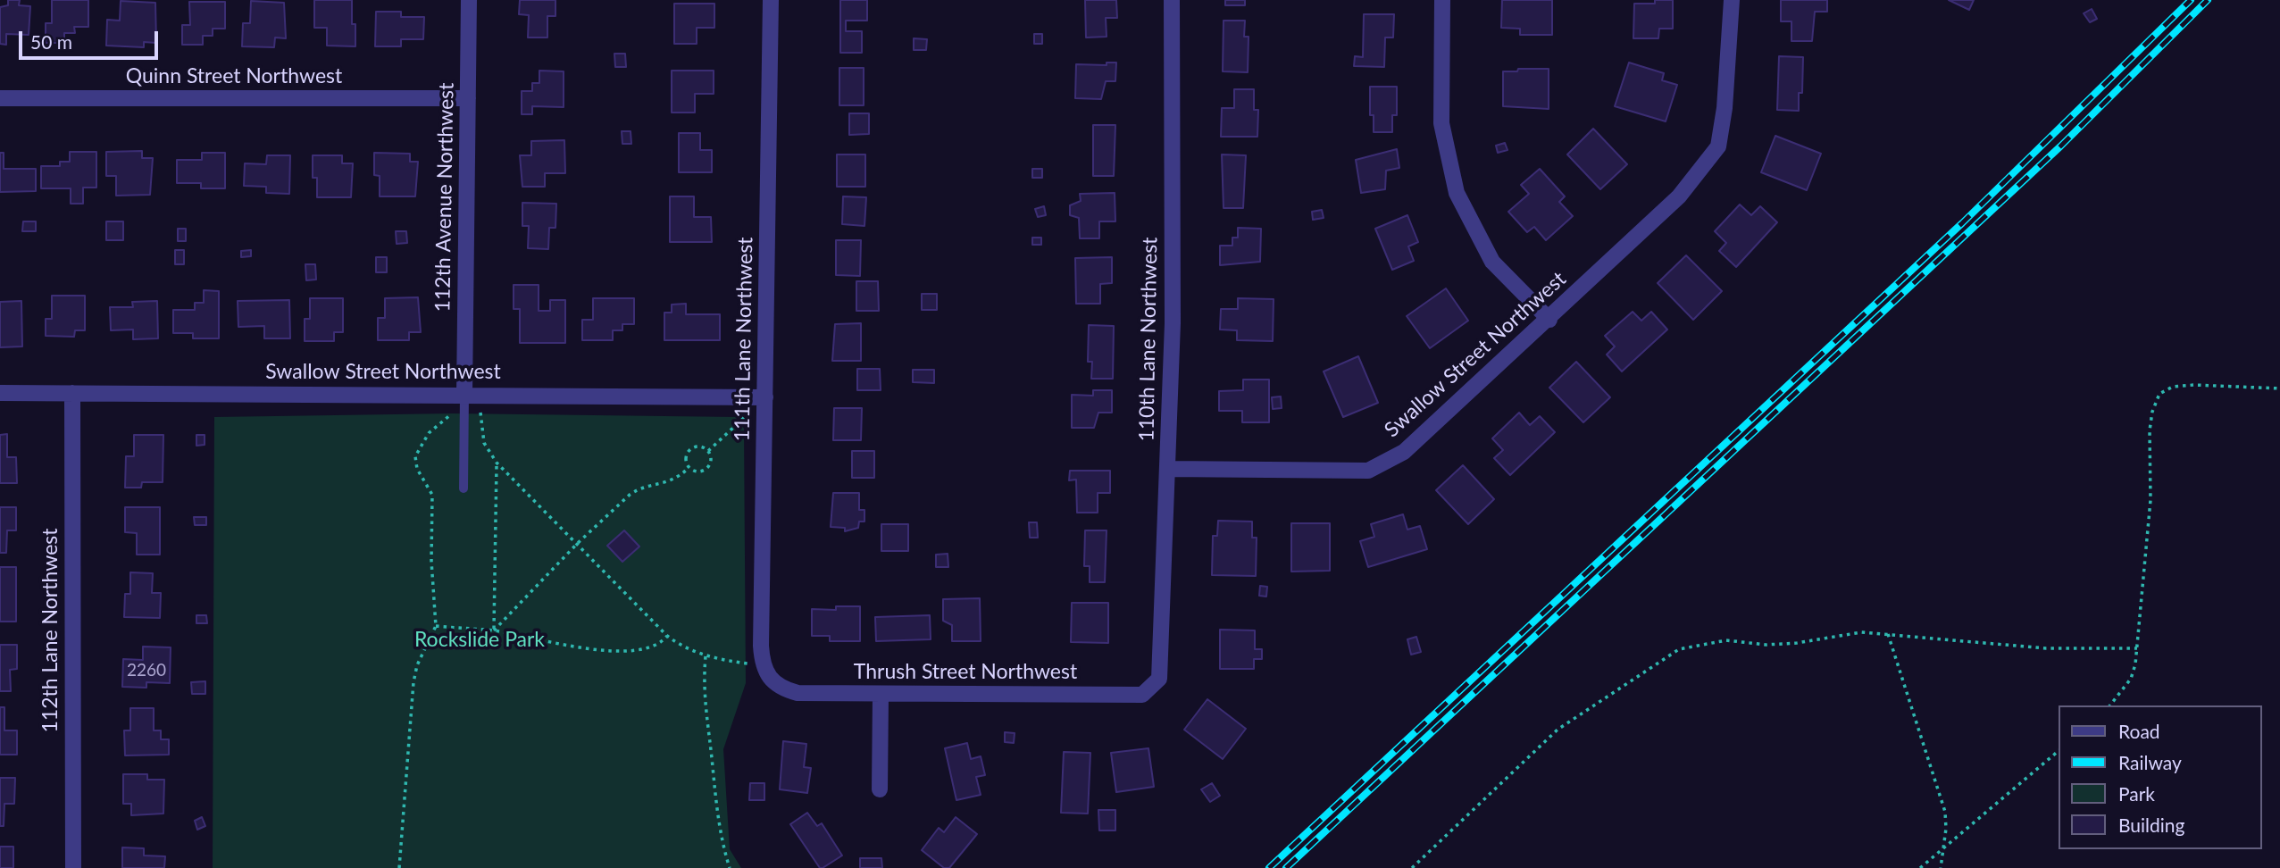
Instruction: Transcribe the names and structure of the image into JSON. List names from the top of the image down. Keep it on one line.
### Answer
{"streets":{"street":["Quinn Street Northwest","112th Avenue Northwest","111th Lane Northwest","110th Lane Northwest","Swallow Street Northwest","112th Lane Northwest","Thrush Street Northwest"]},"crossings":[["Quinn Street Northwest","112th Avenue Northwest"],["112th Avenue Northwest","Swallow Street Northwest"],["111th Lane Northwest","Swallow Street Northwest"],["111th Lane Northwest","Thrush Street Northwest"],["110th Lane Northwest","Swallow Street Northwest"],["110th Lane Northwest","Thrush Street Northwest"],["Swallow Street Northwest","112th Lane Northwest"]],"parks":["Rockslide Park"],"house_numbers":["2260"],"legend":["Road","Railway","Park","Building"],"scale_bar":"50 m"}
